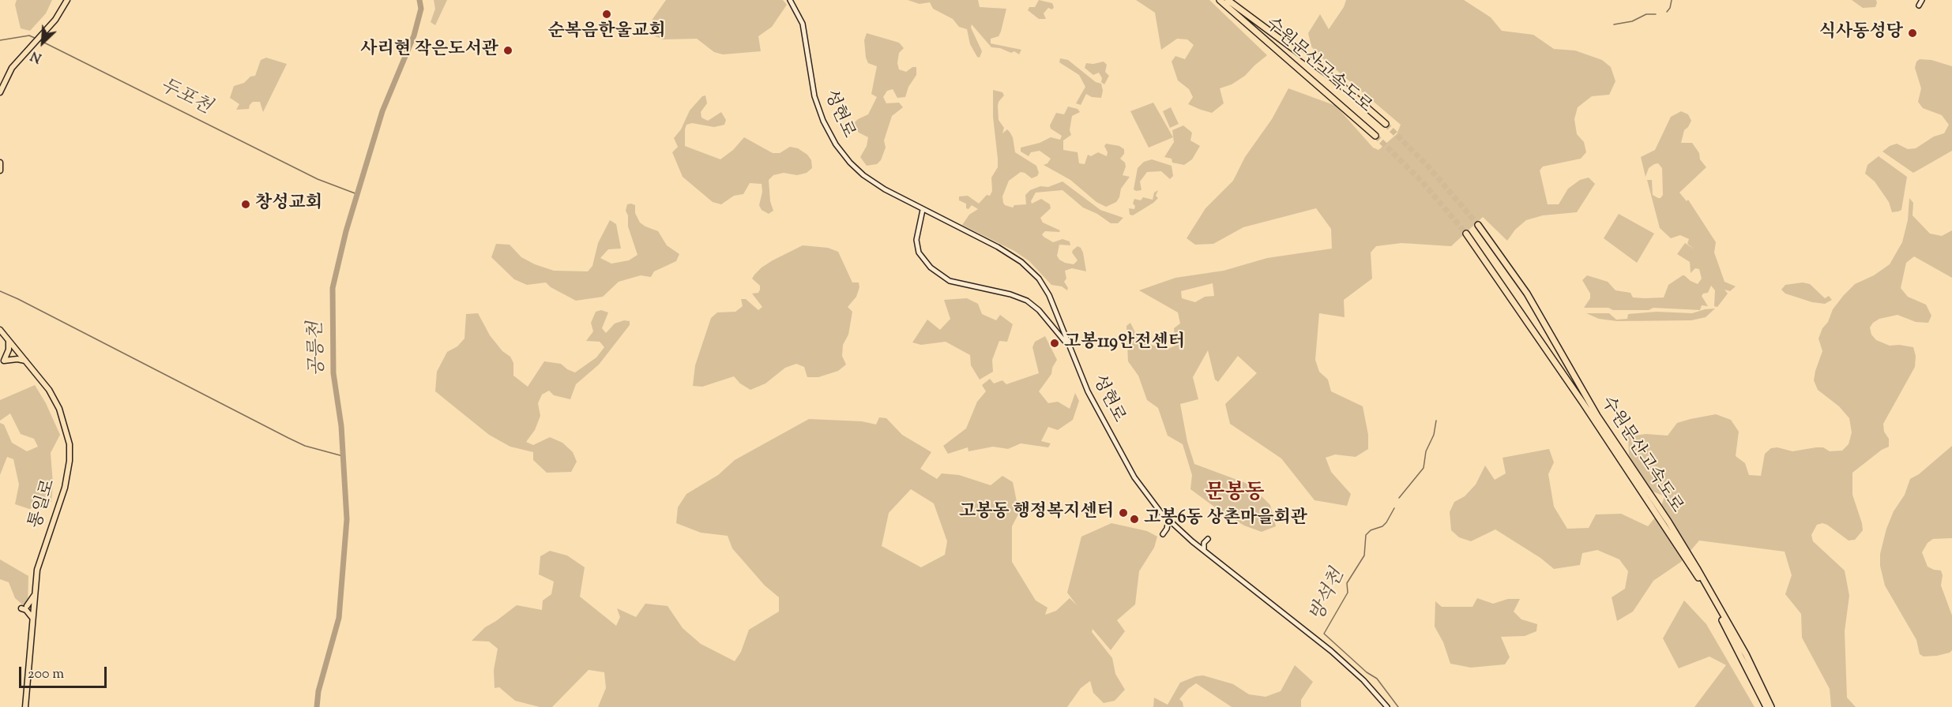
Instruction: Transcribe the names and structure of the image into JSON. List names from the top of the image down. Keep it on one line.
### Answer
{"streets":{"highway":["수원문산고속도로"],"main road":["성현로","통일로"]},"districts":["문봉동"],"water":["두포천","공릉천","방석천"],"places":["순복음한울교회","식사동성당","사리현 작은도서관","창성교회","고봉119안전센터","고봉동 행정복지센터","고봉6동 상촌마을회관"],"scale_bar":"200 m","north":"bottom left"}
